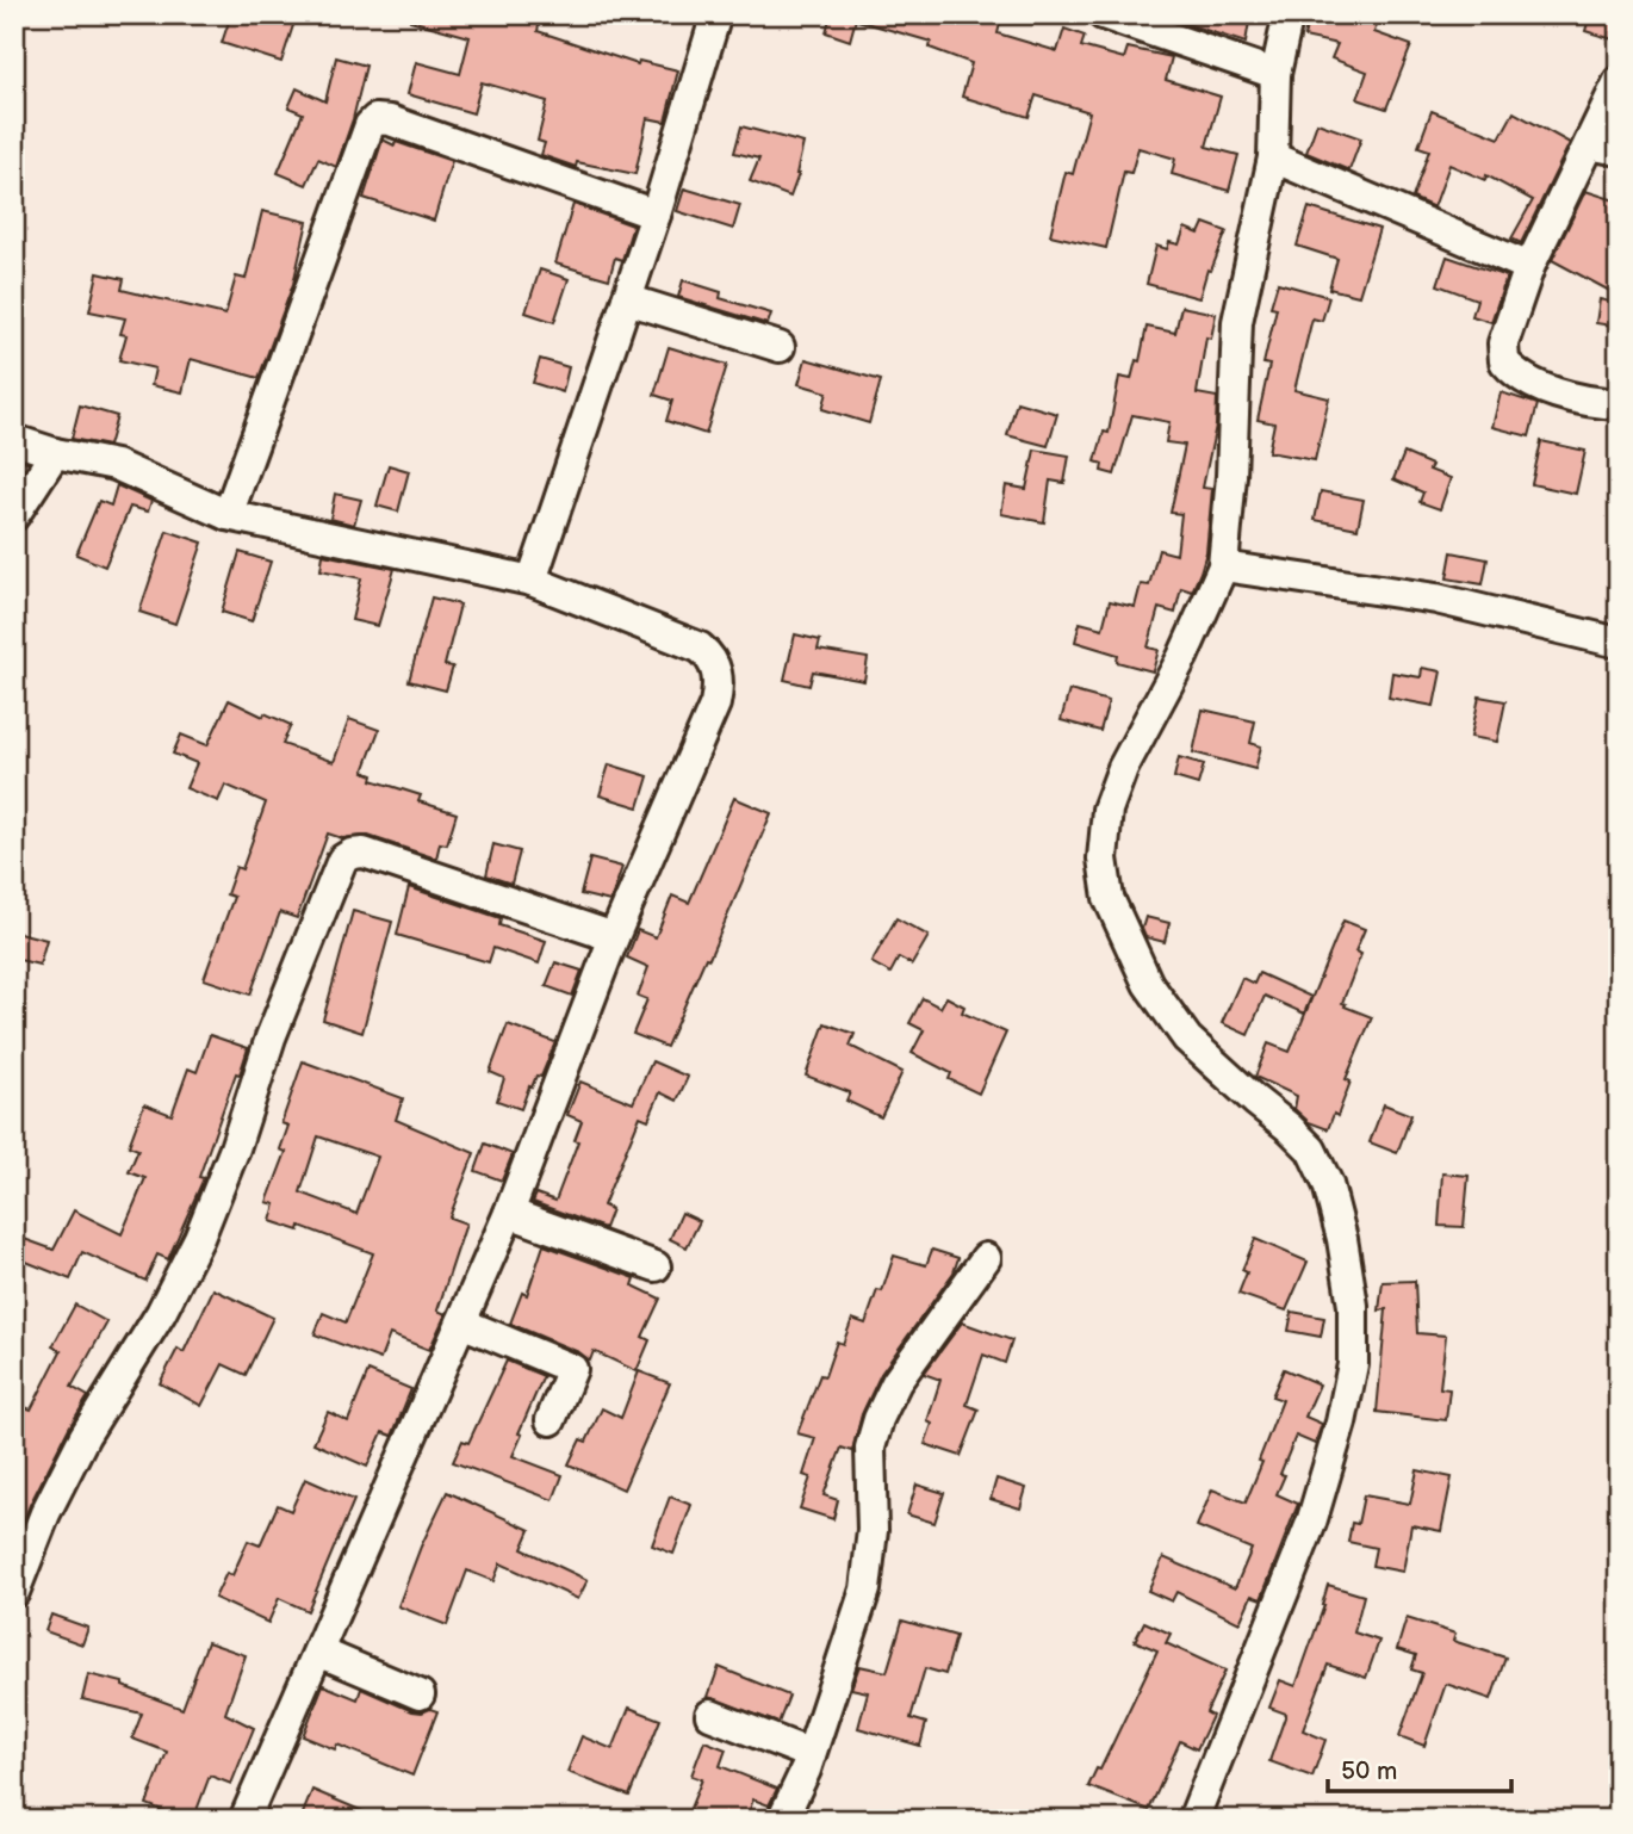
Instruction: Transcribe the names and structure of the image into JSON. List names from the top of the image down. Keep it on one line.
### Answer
{"scale_bar":"50 m"}
